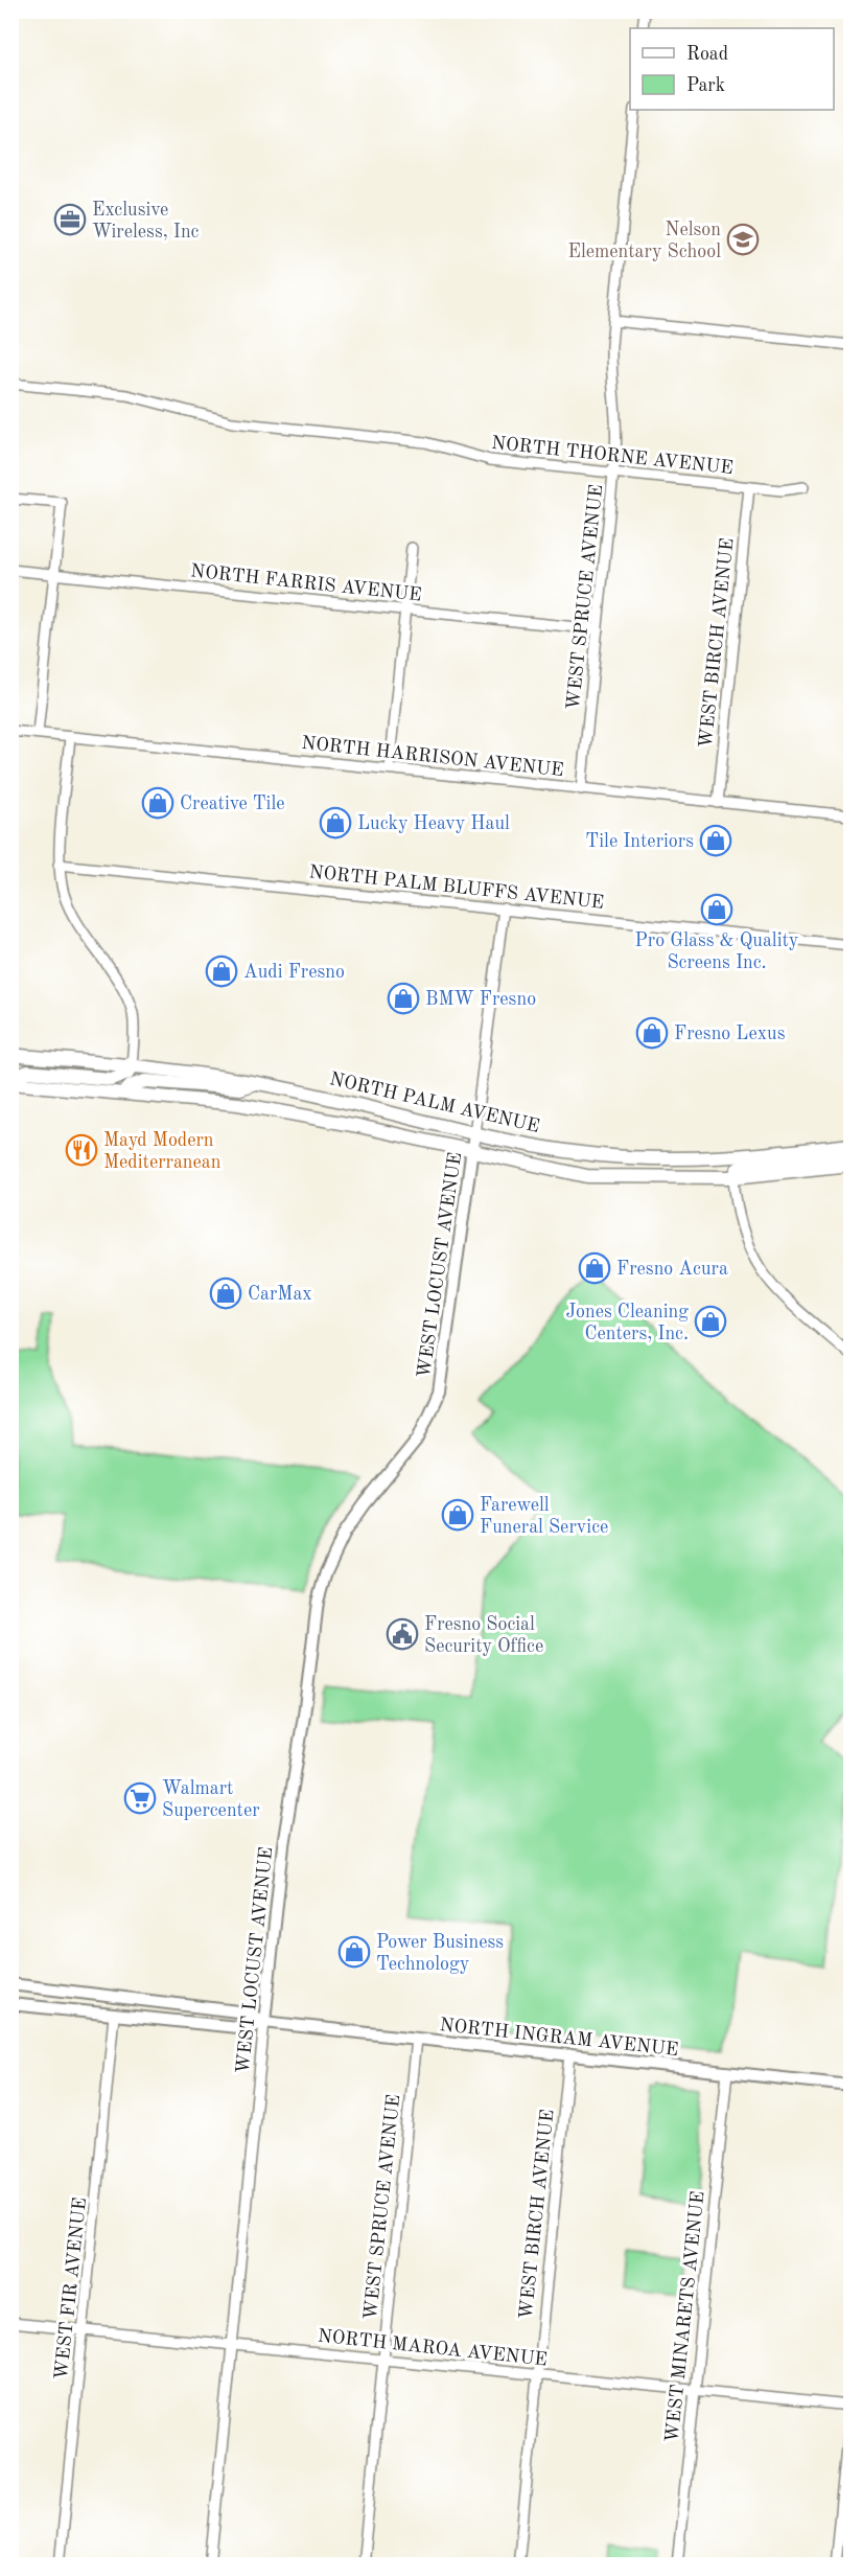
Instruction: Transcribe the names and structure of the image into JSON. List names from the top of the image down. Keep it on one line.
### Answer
{"streets":{"main road":["NORTH PALM AVENUE"],"street":["NORTH THORNE AVENUE","NORTH FARRIS AVENUE","WEST SPRUCE AVENUE","WEST BIRCH AVENUE","NORTH HARRISON AVENUE","NORTH PALM BLUFFS AVENUE","WEST LOCUST AVENUE","NORTH INGRAM AVENUE","WEST FIR AVENUE","WEST MINARETS AVENUE","NORTH MAROA AVENUE"]},"crossings":[["NORTH THORNE AVENUE","WEST SPRUCE AVENUE"],["NORTH THORNE AVENUE","WEST BIRCH AVENUE"],["NORTH FARRIS AVENUE","WEST SPRUCE AVENUE"],["WEST SPRUCE AVENUE","NORTH HARRISON AVENUE"],["WEST SPRUCE AVENUE","NORTH INGRAM AVENUE"],["WEST SPRUCE AVENUE","NORTH MAROA AVENUE"],["WEST BIRCH AVENUE","NORTH HARRISON AVENUE"],["WEST BIRCH AVENUE","NORTH INGRAM AVENUE"],["WEST BIRCH AVENUE","NORTH MAROA AVENUE"],["NORTH PALM BLUFFS AVENUE","WEST LOCUST AVENUE"],["NORTH PALM AVENUE","WEST LOCUST AVENUE"],["WEST LOCUST AVENUE","NORTH INGRAM AVENUE"],["WEST LOCUST AVENUE","NORTH MAROA AVENUE"],["NORTH INGRAM AVENUE","WEST FIR AVENUE"],["NORTH INGRAM AVENUE","WEST MINARETS AVENUE"],["WEST FIR AVENUE","NORTH MAROA AVENUE"],["WEST MINARETS AVENUE","NORTH MAROA AVENUE"]],"places":{"office":["Exclusive Wireless, Inc"],"school or university":["Nelson Elementary School"],"shop":["Creative Tile","Lucky Heavy Haul","Tile Interiors","Pro Glass & Quality Screens Inc.","Audi Fresno","BMW Fresno","Fresno Lexus","Fresno Acura","CarMax","Jones Cleaning Centers, Inc.","Farewell Funeral Service","Power Business Technology"],"restaurant":["Mayd Modern Mediterranean"],"public building":["Fresno Social Security Office"],"supermarket":["Walmart Supercenter"]},"legend":["Road","Park"]}
